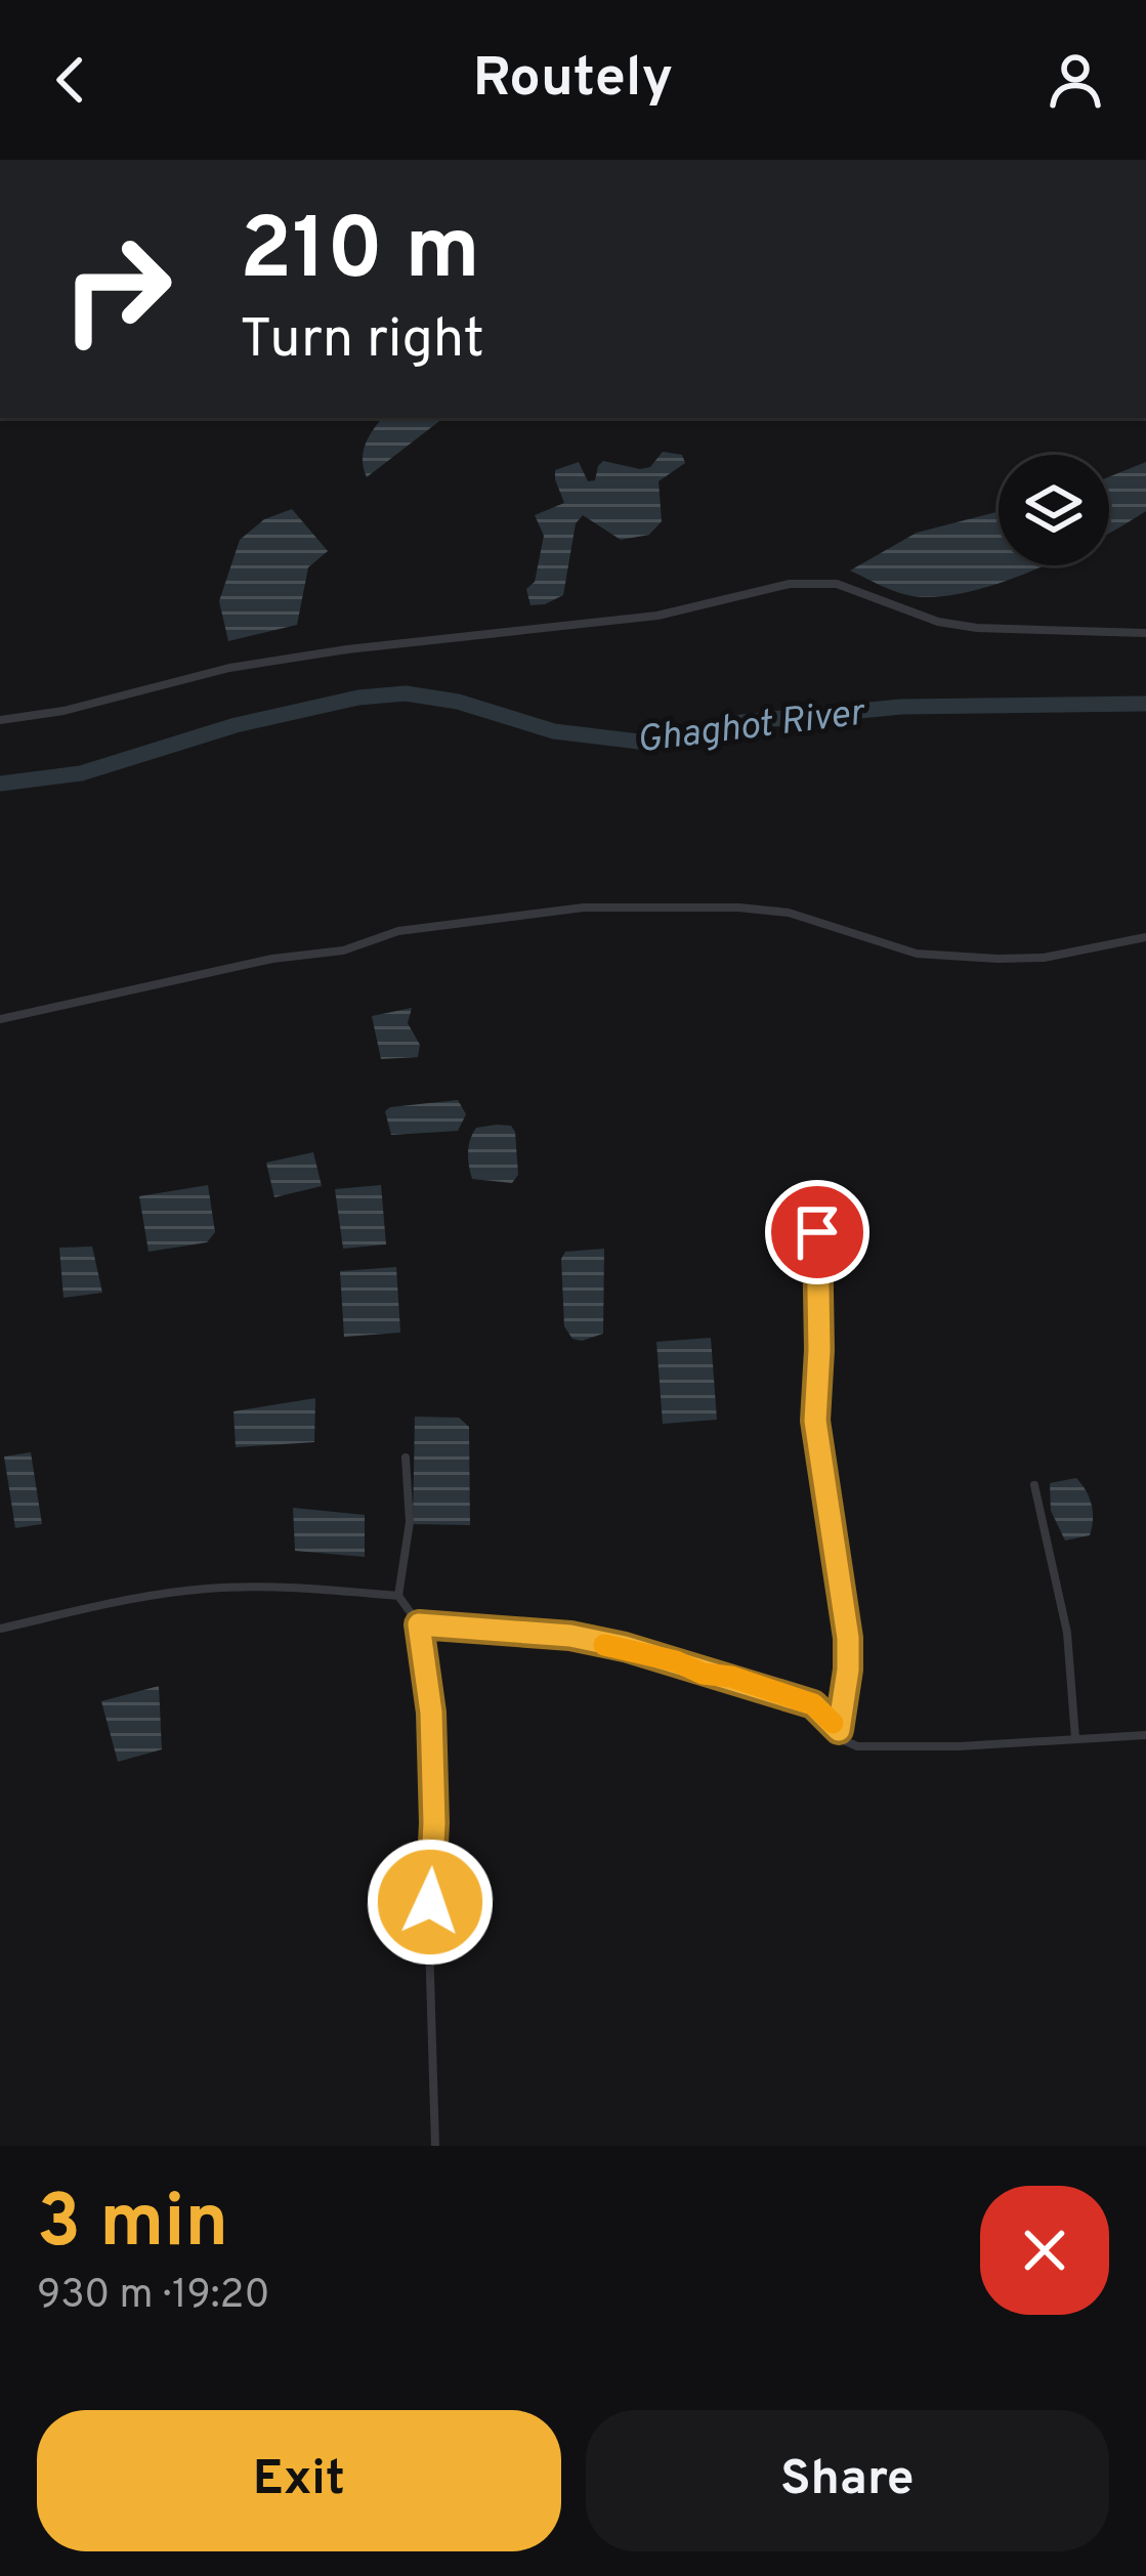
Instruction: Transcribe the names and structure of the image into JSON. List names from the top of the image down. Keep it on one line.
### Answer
{"water":["Ghaghot River"],"page":{"header":"Routely","turn":["210 m","Turn right"],"heading":["3 min","930 m · 19:20"],"buttons":["Exit","Share"]}}
